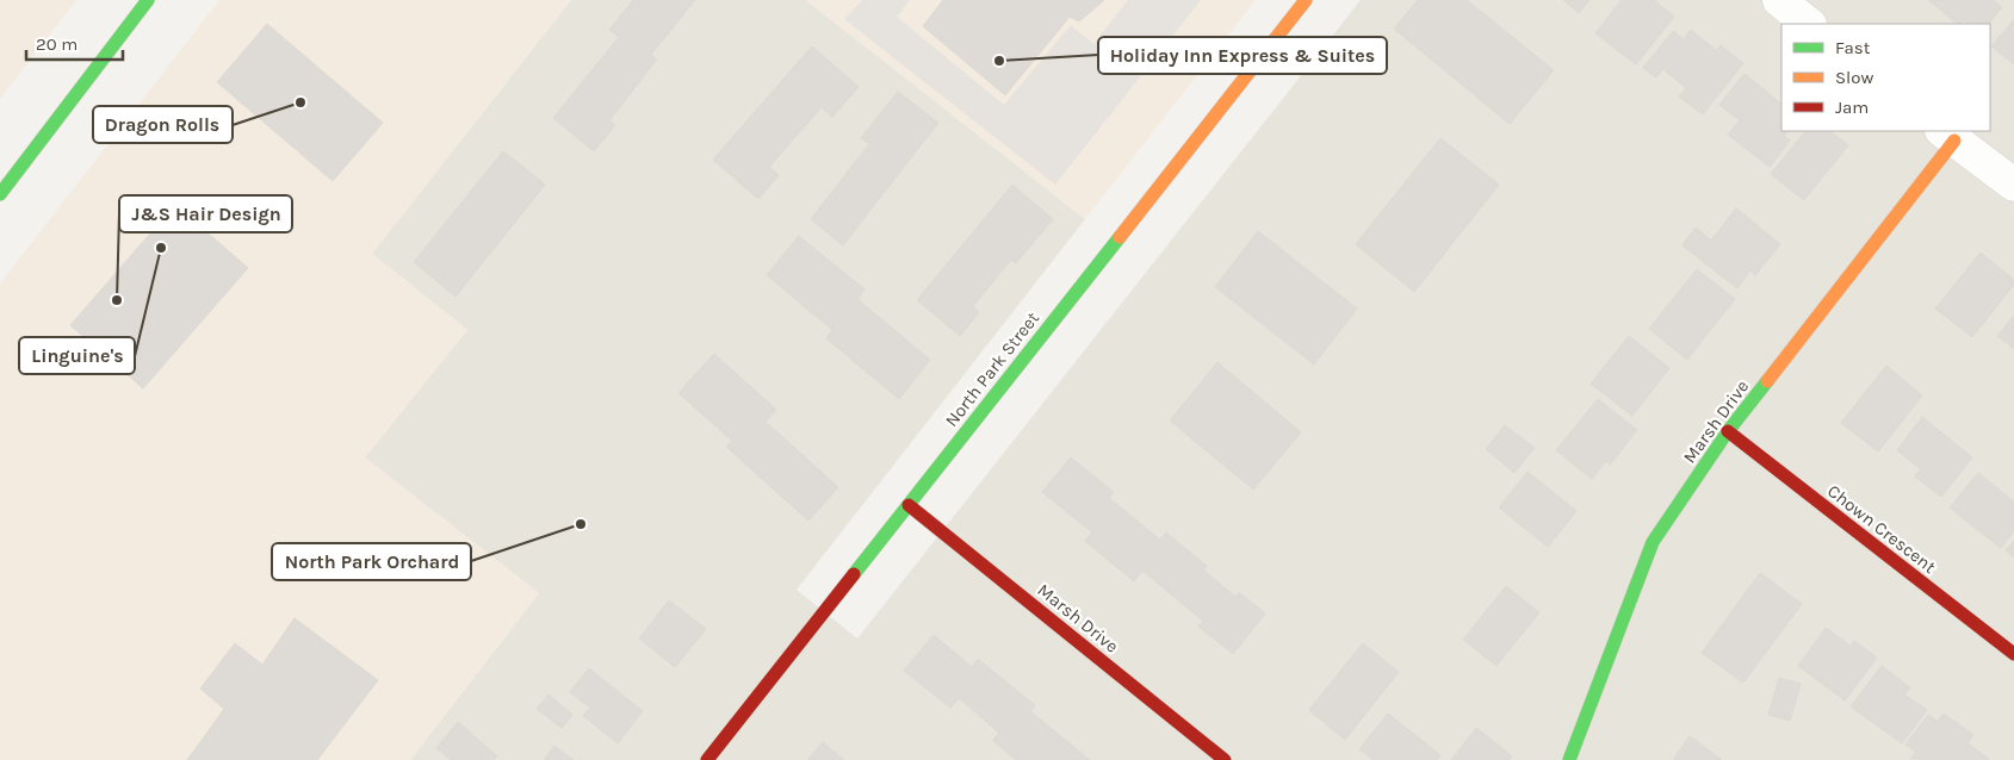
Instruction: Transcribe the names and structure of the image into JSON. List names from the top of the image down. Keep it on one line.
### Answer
{"streets":{"street":["North Park Street","Marsh Drive","Chown Crescent"]},"crossings":[["North Park Street","Marsh Drive"],["Marsh Drive","Chown Crescent"]],"places":["Holiday Inn Express & Suites","Dragon Rolls","Linguine's","J&S Hair Design","North Park Orchard"],"legend":["Fast","Slow","Jam"],"scale_bar":"20 m"}
